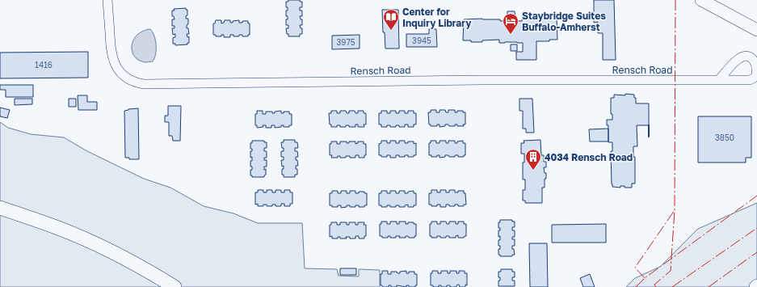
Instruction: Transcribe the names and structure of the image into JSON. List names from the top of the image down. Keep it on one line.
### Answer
{"streets":{"street":["Rensch Road"]},"places":{"library":["Center for Inquiry Library"],"hotel":["Staybridge Suites Buffalo-Amherst"],"building":["4034 Rensch Road"]},"house_numbers":["3945","3975","1416","3850"]}
